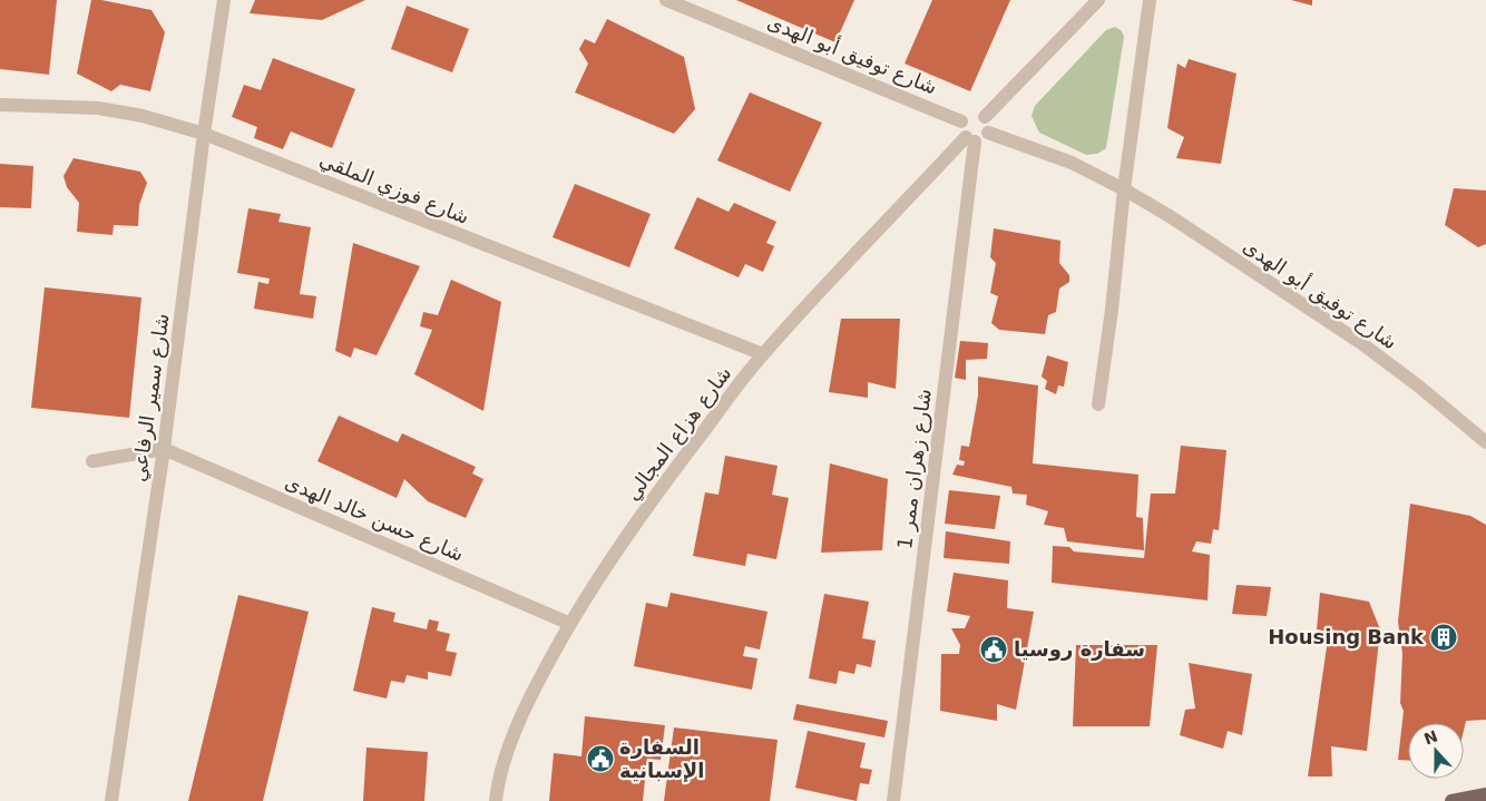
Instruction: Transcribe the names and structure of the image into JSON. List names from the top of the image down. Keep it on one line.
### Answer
{"streets":{"street":["شارع توفيق أبو الهدى","شارع فوزي الملقي","شارع سمير الرفاعي","شارع هزاع المجالي","شارع زهران ممر 1","شارع حسن خالد الهدى"]},"crossings":[["شارع توفيق أبو الهدى","شارع هزاع المجالي"],["شارع توفيق أبو الهدى","شارع زهران ممر 1"],["شارع فوزي الملقي","شارع سمير الرفاعي"],["شارع فوزي الملقي","شارع هزاع المجالي"],["شارع سمير الرفاعي","شارع حسن خالد الهدى"],["شارع هزاع المجالي","شارع زهران ممر 1"],["شارع هزاع المجالي","شارع حسن خالد الهدى"]],"places":{"building":["Housing Bank"],"public building":["سفارة روسيا","السفارة الإسبانية"]},"north":"top"}
